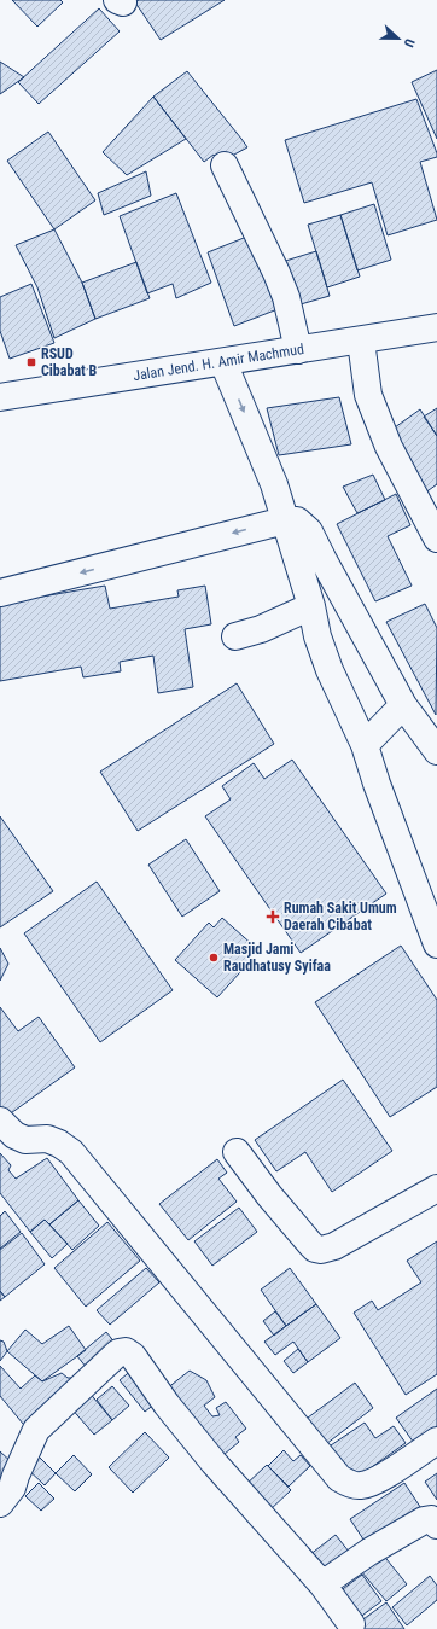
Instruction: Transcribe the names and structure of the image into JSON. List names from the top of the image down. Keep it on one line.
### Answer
{"streets":{"main road":["Jalan Jend. H. Amir Machmud"]},"places":{"transit":["RSUD Cibabat B"],"health":["Rumah Sakit Umum Daerah Cibabat"],"other":["Masjid Jami Raudhatusy Syifaa"]},"north":"right"}
